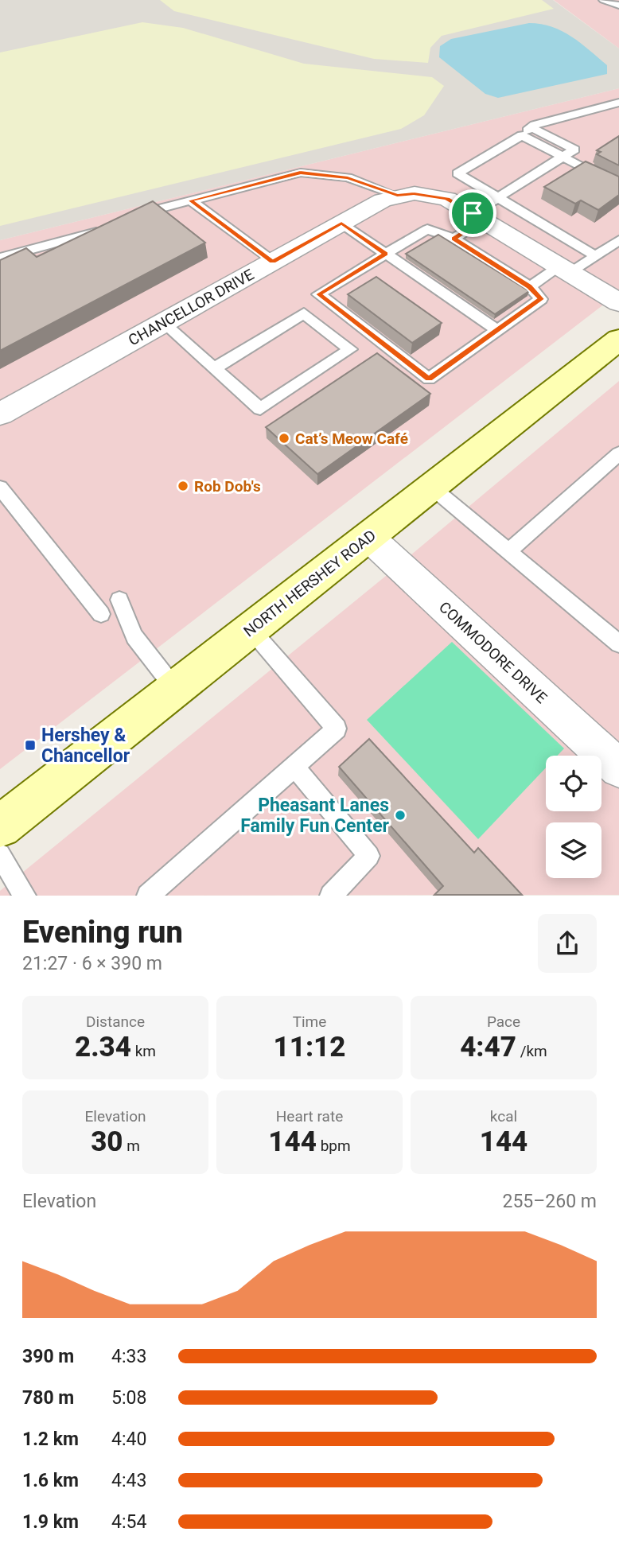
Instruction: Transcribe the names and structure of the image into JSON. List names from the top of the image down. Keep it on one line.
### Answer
{"streets":{"main road":["NORTH HERSHEY ROAD"],"street":["CHANCELLOR DRIVE","COMMODORE DRIVE"]},"crossings":[["NORTH HERSHEY ROAD","COMMODORE DRIVE"]],"places":{"other":["Cat’s Meow Café","Rob Dob's","Pheasant Lanes Family Fun Center"],"transit":["Hershey & Chancellor"]},"page":{"heading":["Evening run","21:27 · 6 × 390 m"],"stats":[["Distance","2.34 km"],["Time","11:12"],["Pace","4:47 /km"],["Elevation","30 m"],["Heart rate","144 bpm"],["kcal","144"]],"chart":["Elevation","255–260 m"],"list":[{"name":"390 m","note":"4:33"},{"name":"780 m","note":"5:08"},{"name":"1.2 km","note":"4:40"},{"name":"1.6 km","note":"4:43"},{"name":"1.9 km","note":"4:54"}]}}
